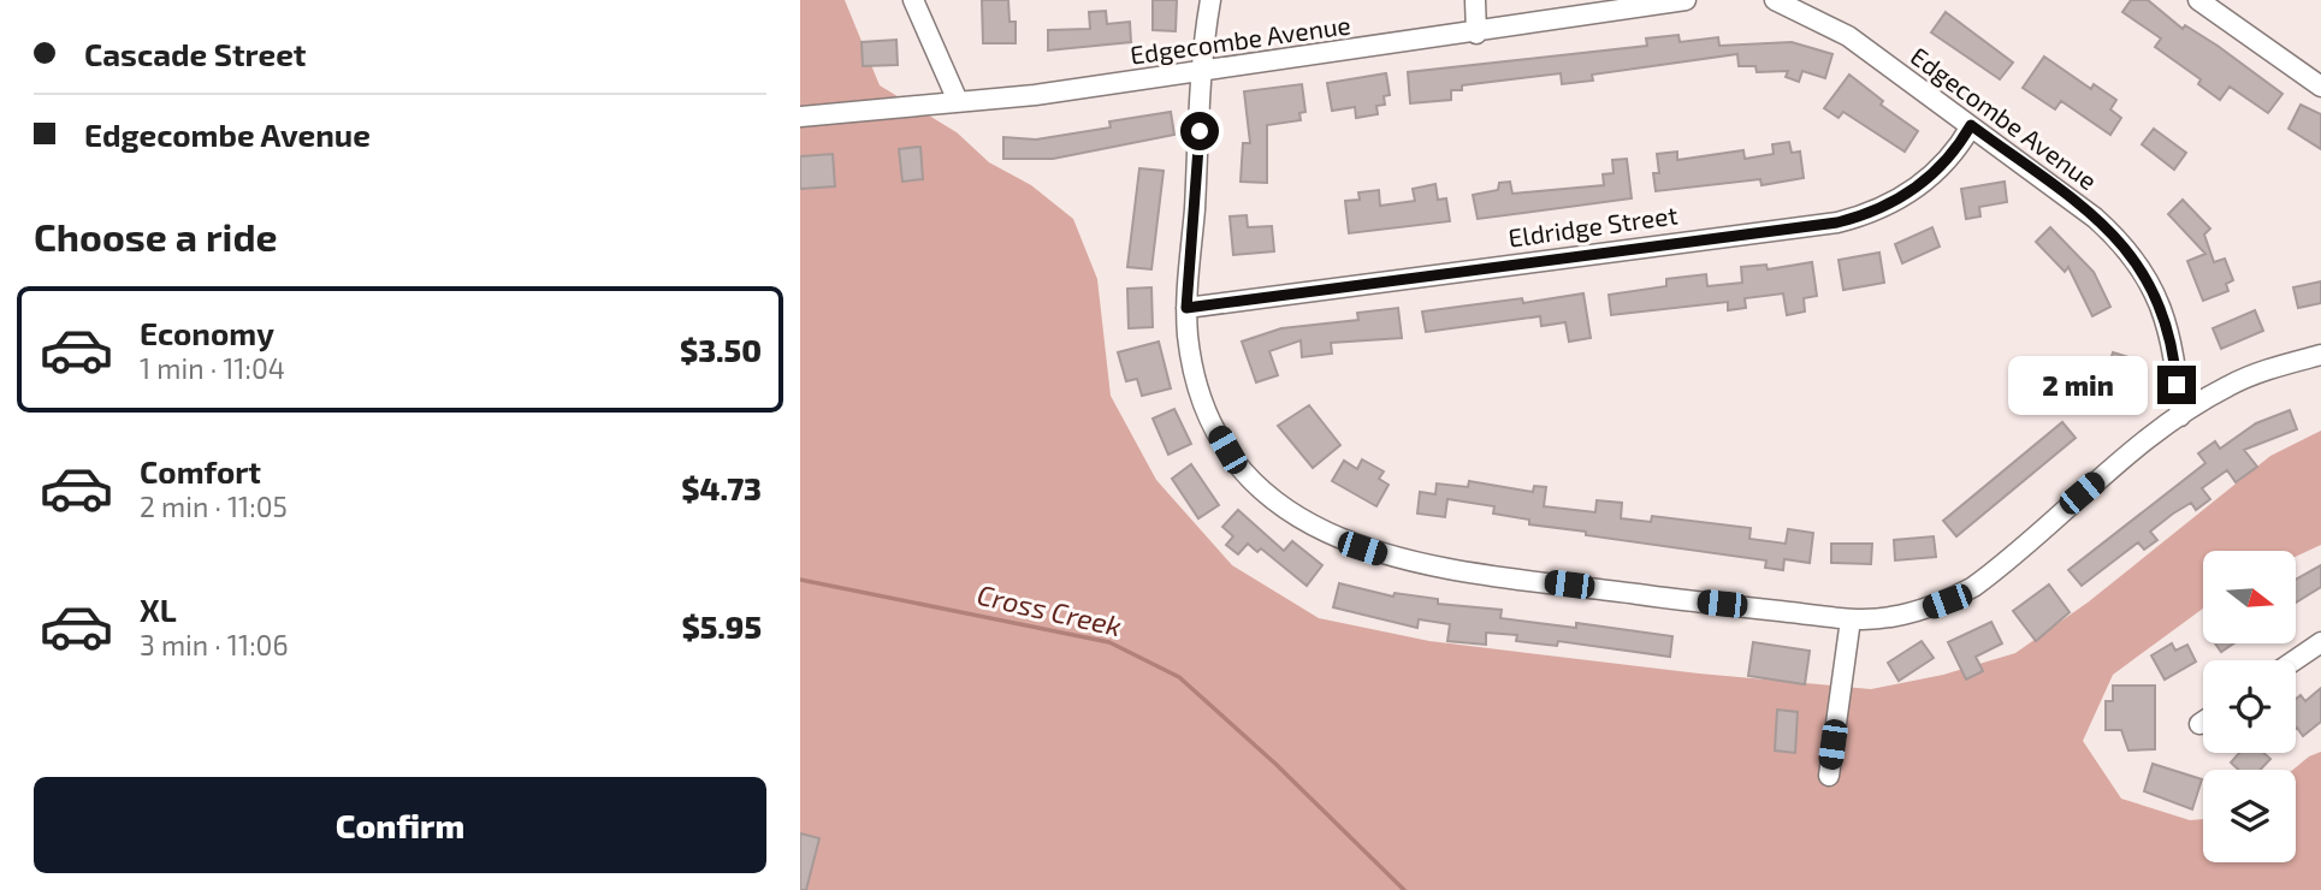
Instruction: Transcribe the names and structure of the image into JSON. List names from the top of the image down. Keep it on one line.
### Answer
{"streets":{"street":["Edgecombe Avenue","Eldridge Street"]},"crossings":[["Edgecombe Avenue","Eldridge Street"]],"water":["Cross Creek"],"north":"right","page":{"banner":["Cascade Street","Edgecombe Avenue"],"heading":"Choose a ride","list":[{"name":"Economy","note":"1 min · 11:04","value":"$3.50"},{"name":"Comfort","note":"2 min · 11:05","value":"$4.73"},{"name":"XL","note":"3 min · 11:06","value":"$5.95"}],"bubble":"2 min","buttons":"Confirm"}}
